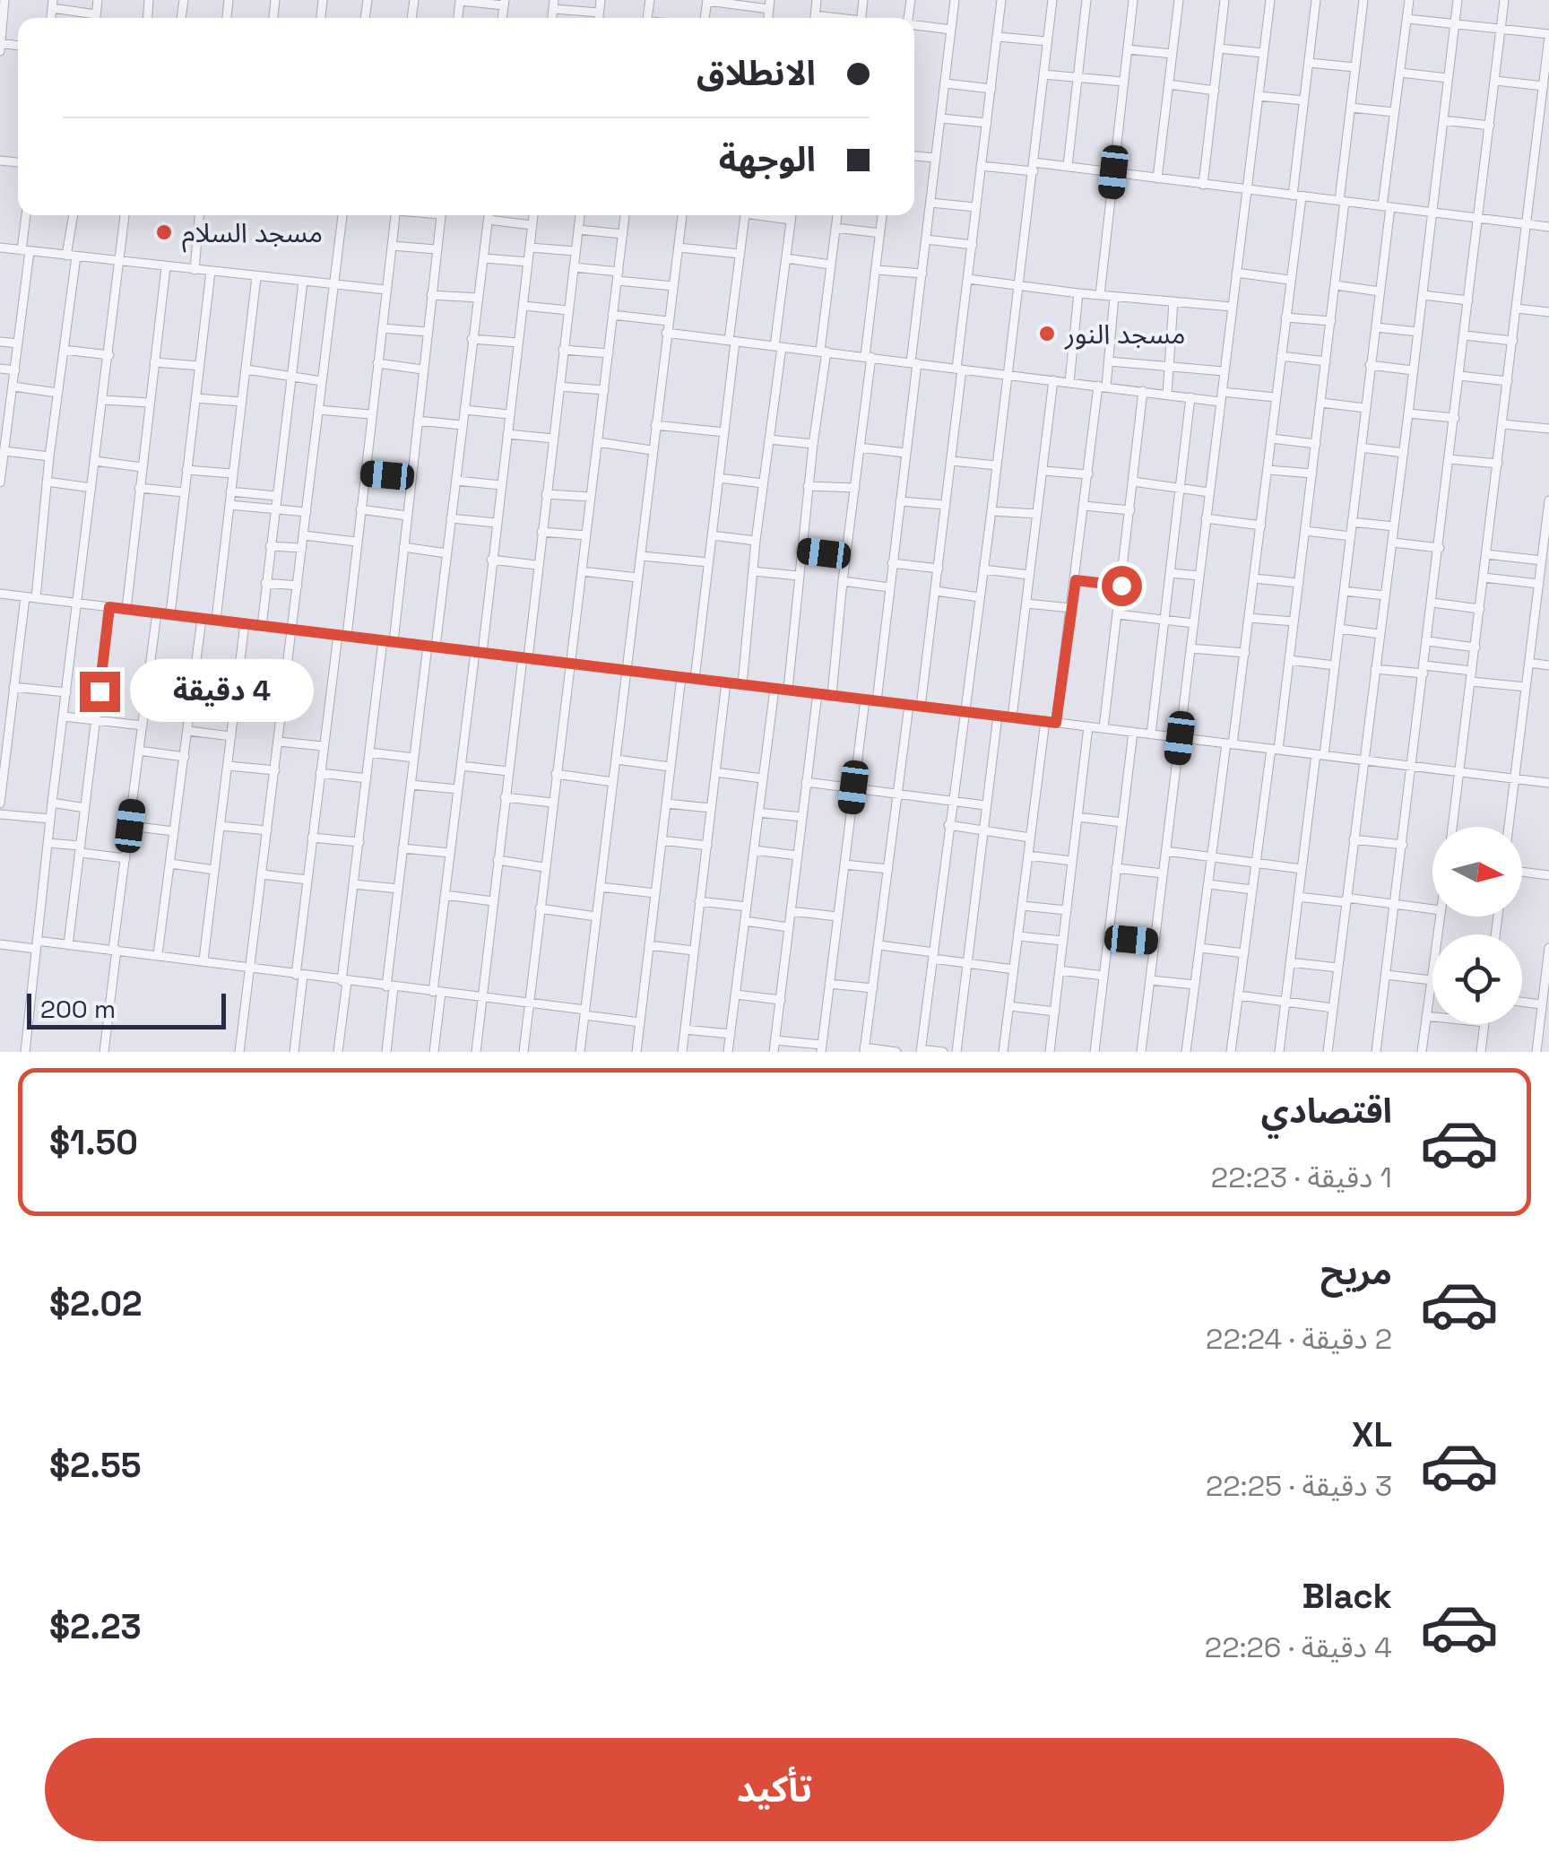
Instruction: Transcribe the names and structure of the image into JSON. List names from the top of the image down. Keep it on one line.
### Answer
{"places":["مسجد السلام","مسجد النور"],"scale_bar":"200 m","north":"right","page":{"banner":["الانطلاق","الوجهة"],"bubble":"4 دقيقة","scale":"200 m","list":[{"name":"اقتصادي","note":"1 دقيقة · 22:23","value":"$1.50"},{"name":"مريح","note":"2 دقيقة · 22:24","value":"$2.02"},{"name":"XL","note":"3 دقيقة · 22:25","value":"$2.55"},{"name":"Black","note":"4 دقيقة · 22:26","value":"$2.23"}],"buttons":"تأكيد"}}
